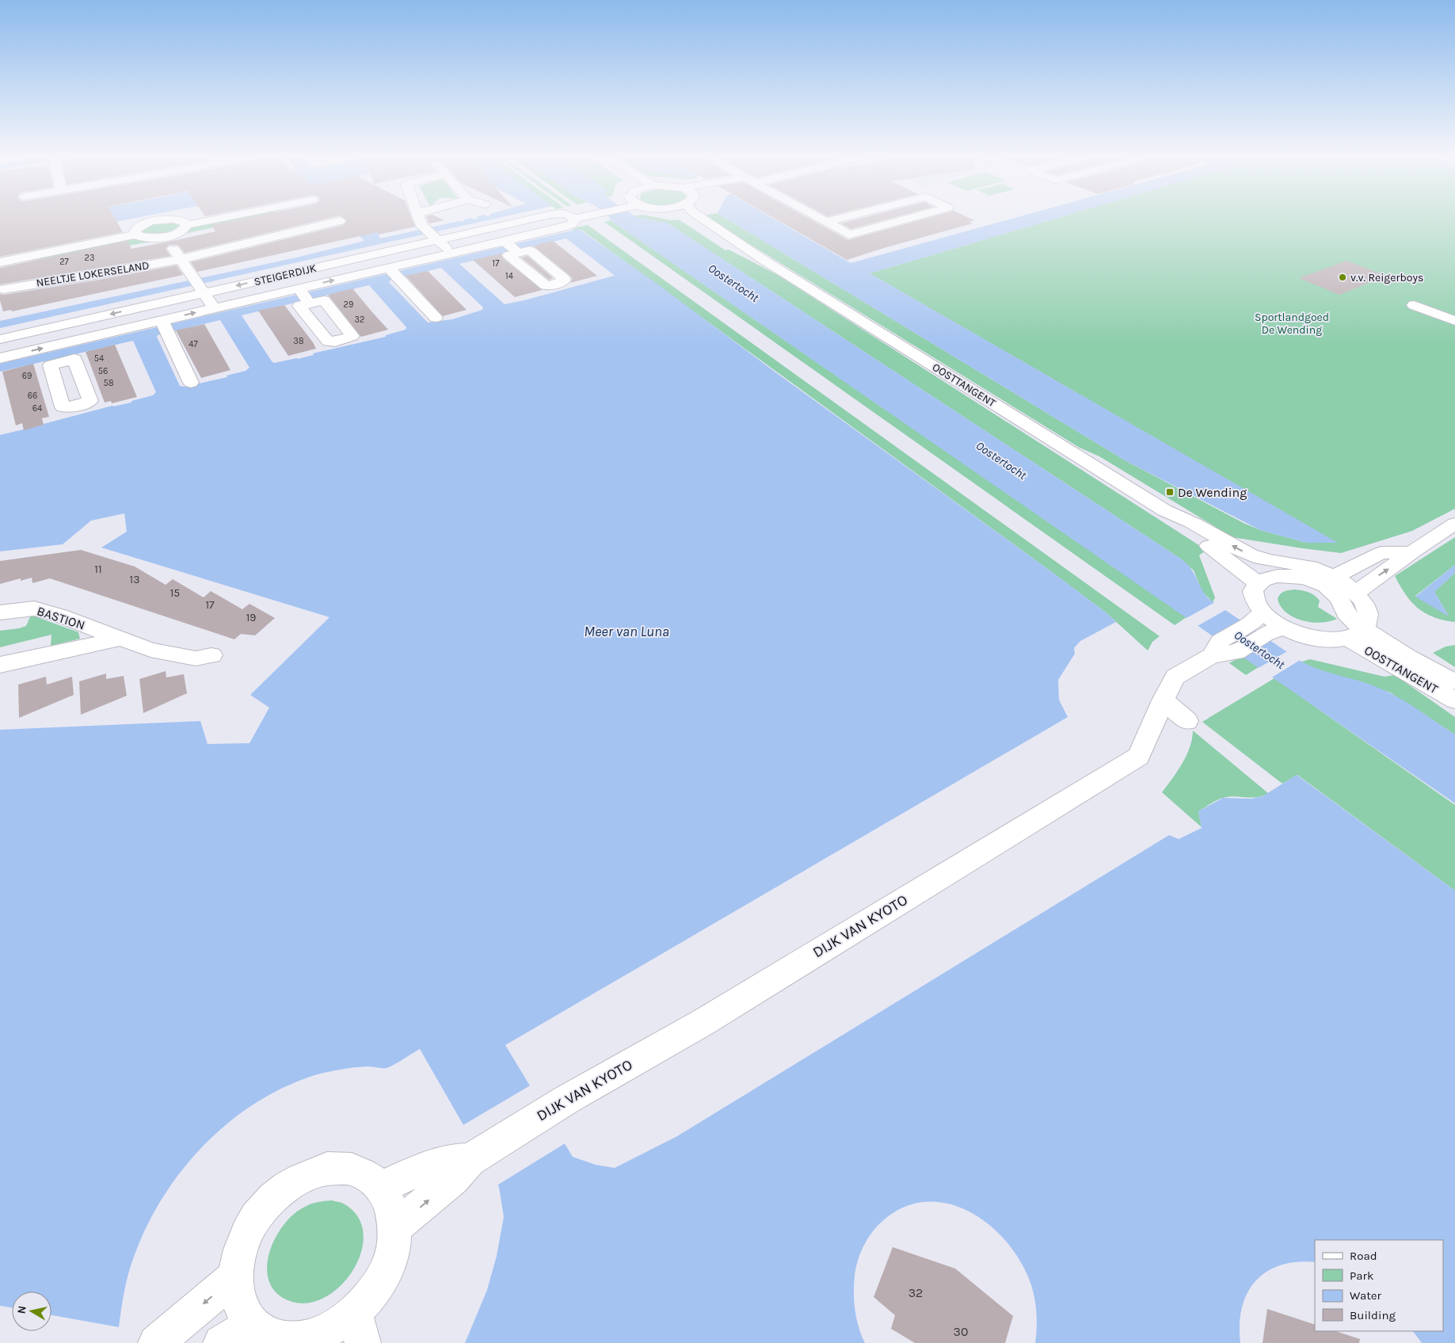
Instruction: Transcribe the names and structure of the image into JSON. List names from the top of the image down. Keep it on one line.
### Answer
{"streets":{"street":["NEELTJE LOKERSELAND","STEIGERDIJK","OOSTTANGENT","BASTION","DIJK VAN KYOTO"]},"water":["Oostertocht","Meer van Luna"],"parks":["Sportlandgoed De Wending"],"places":{"other":["v.v. Reigerboys"],"transit":["De Wending"]},"house_numbers":["23","27","17","14","29","32","38","47","54","56","69","58","66","64","11","13","15","17","19","32","30"],"legend":["Road","Park","Water","Building"],"north":"left"}
